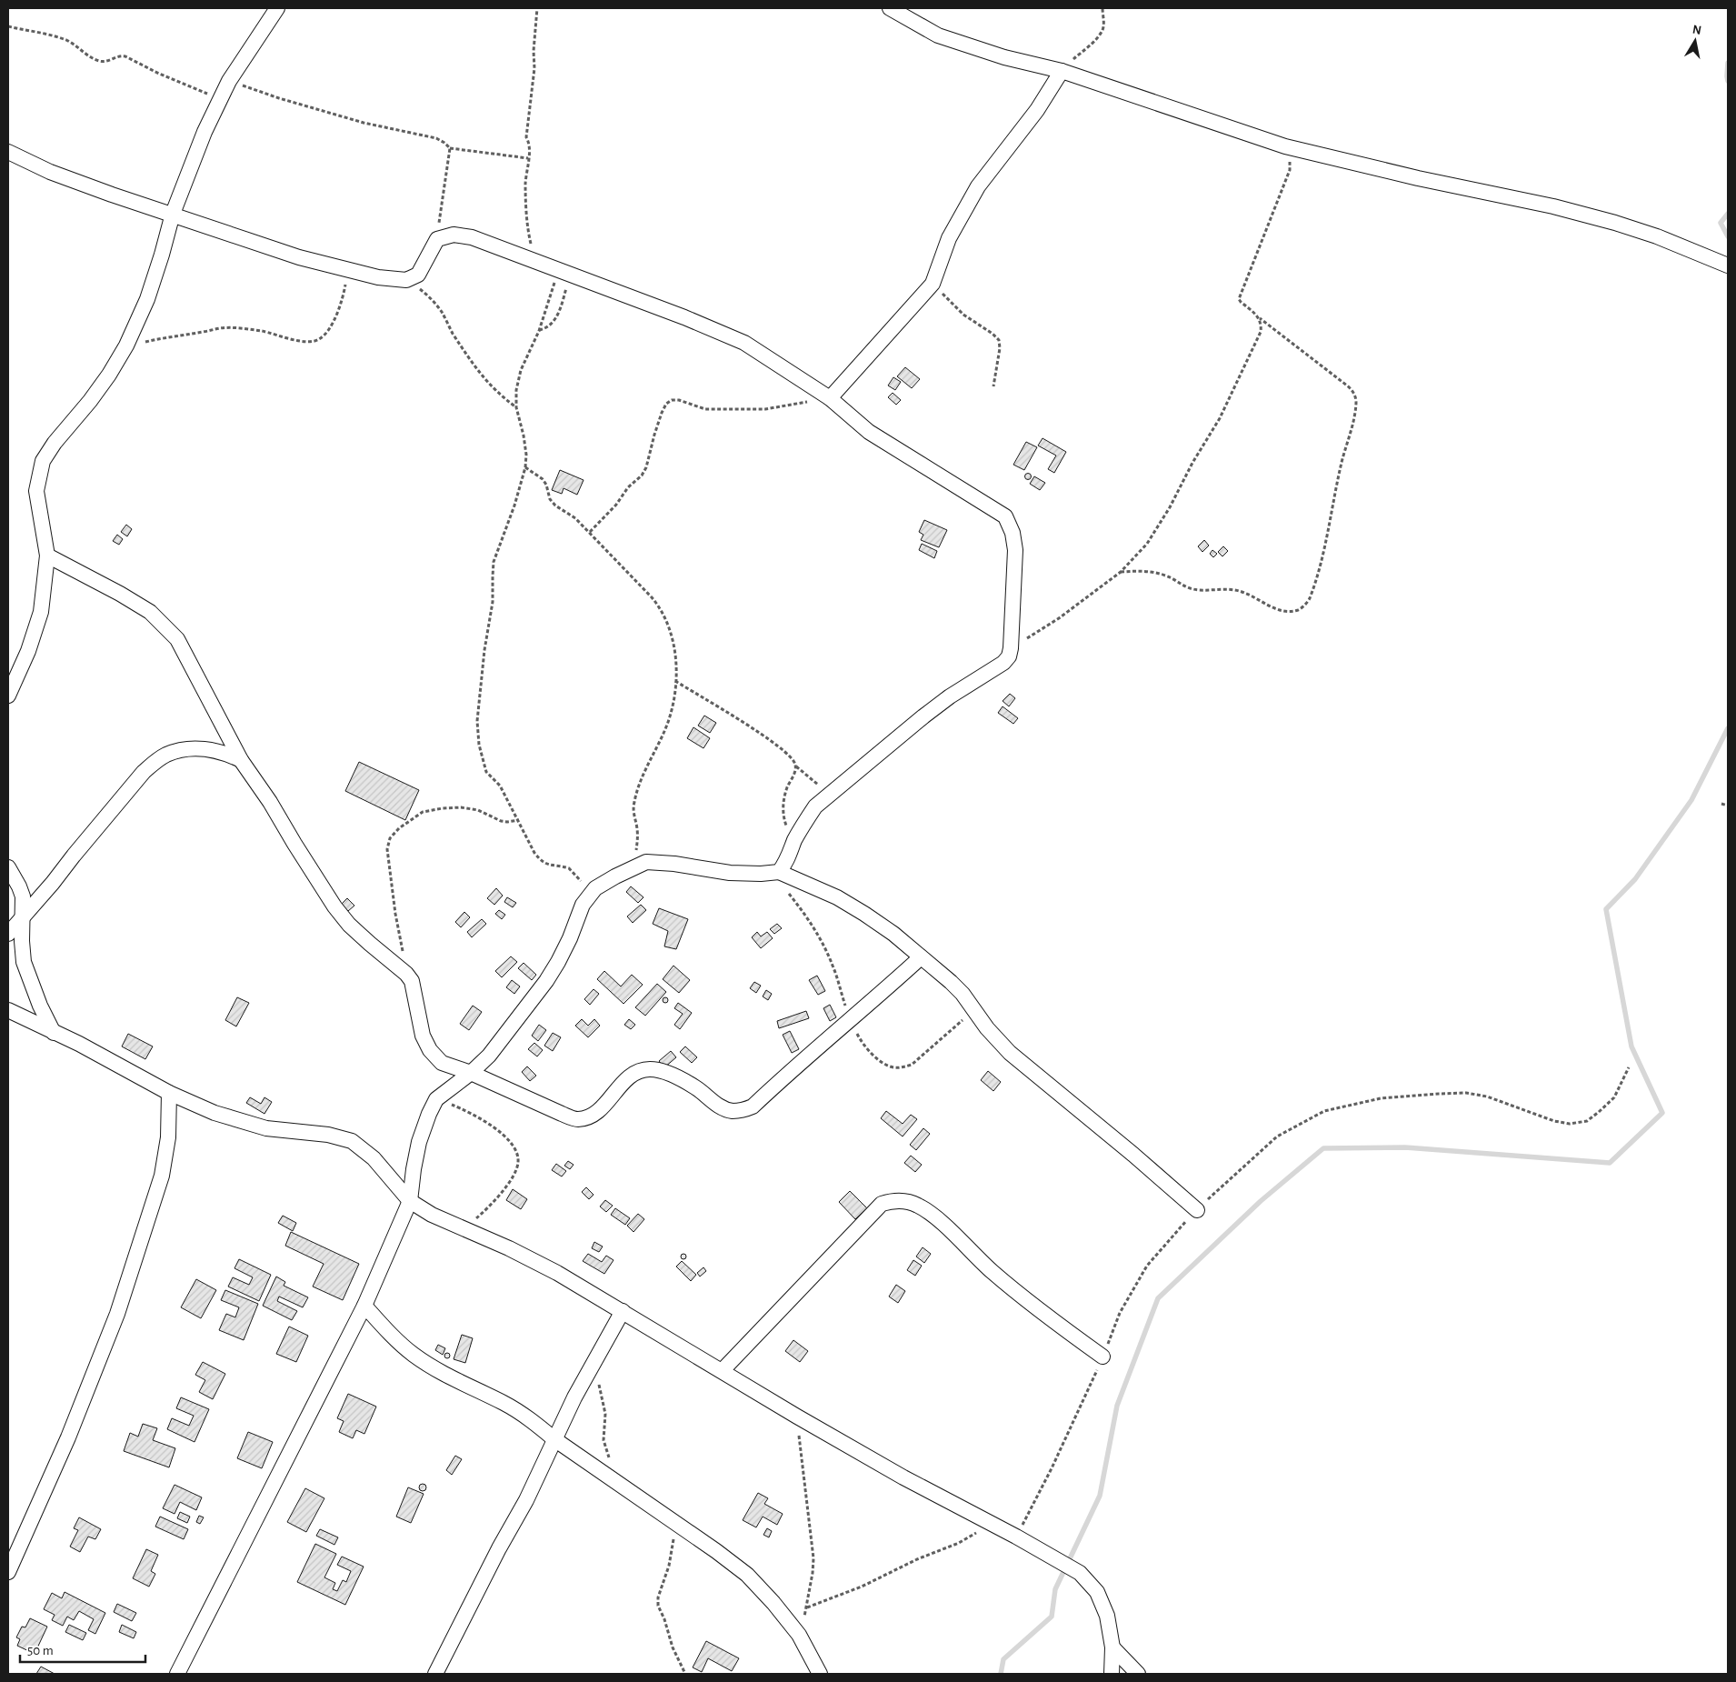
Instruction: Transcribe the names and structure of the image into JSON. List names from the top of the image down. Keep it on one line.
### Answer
{"scale_bar":"50 m","north":"top"}
